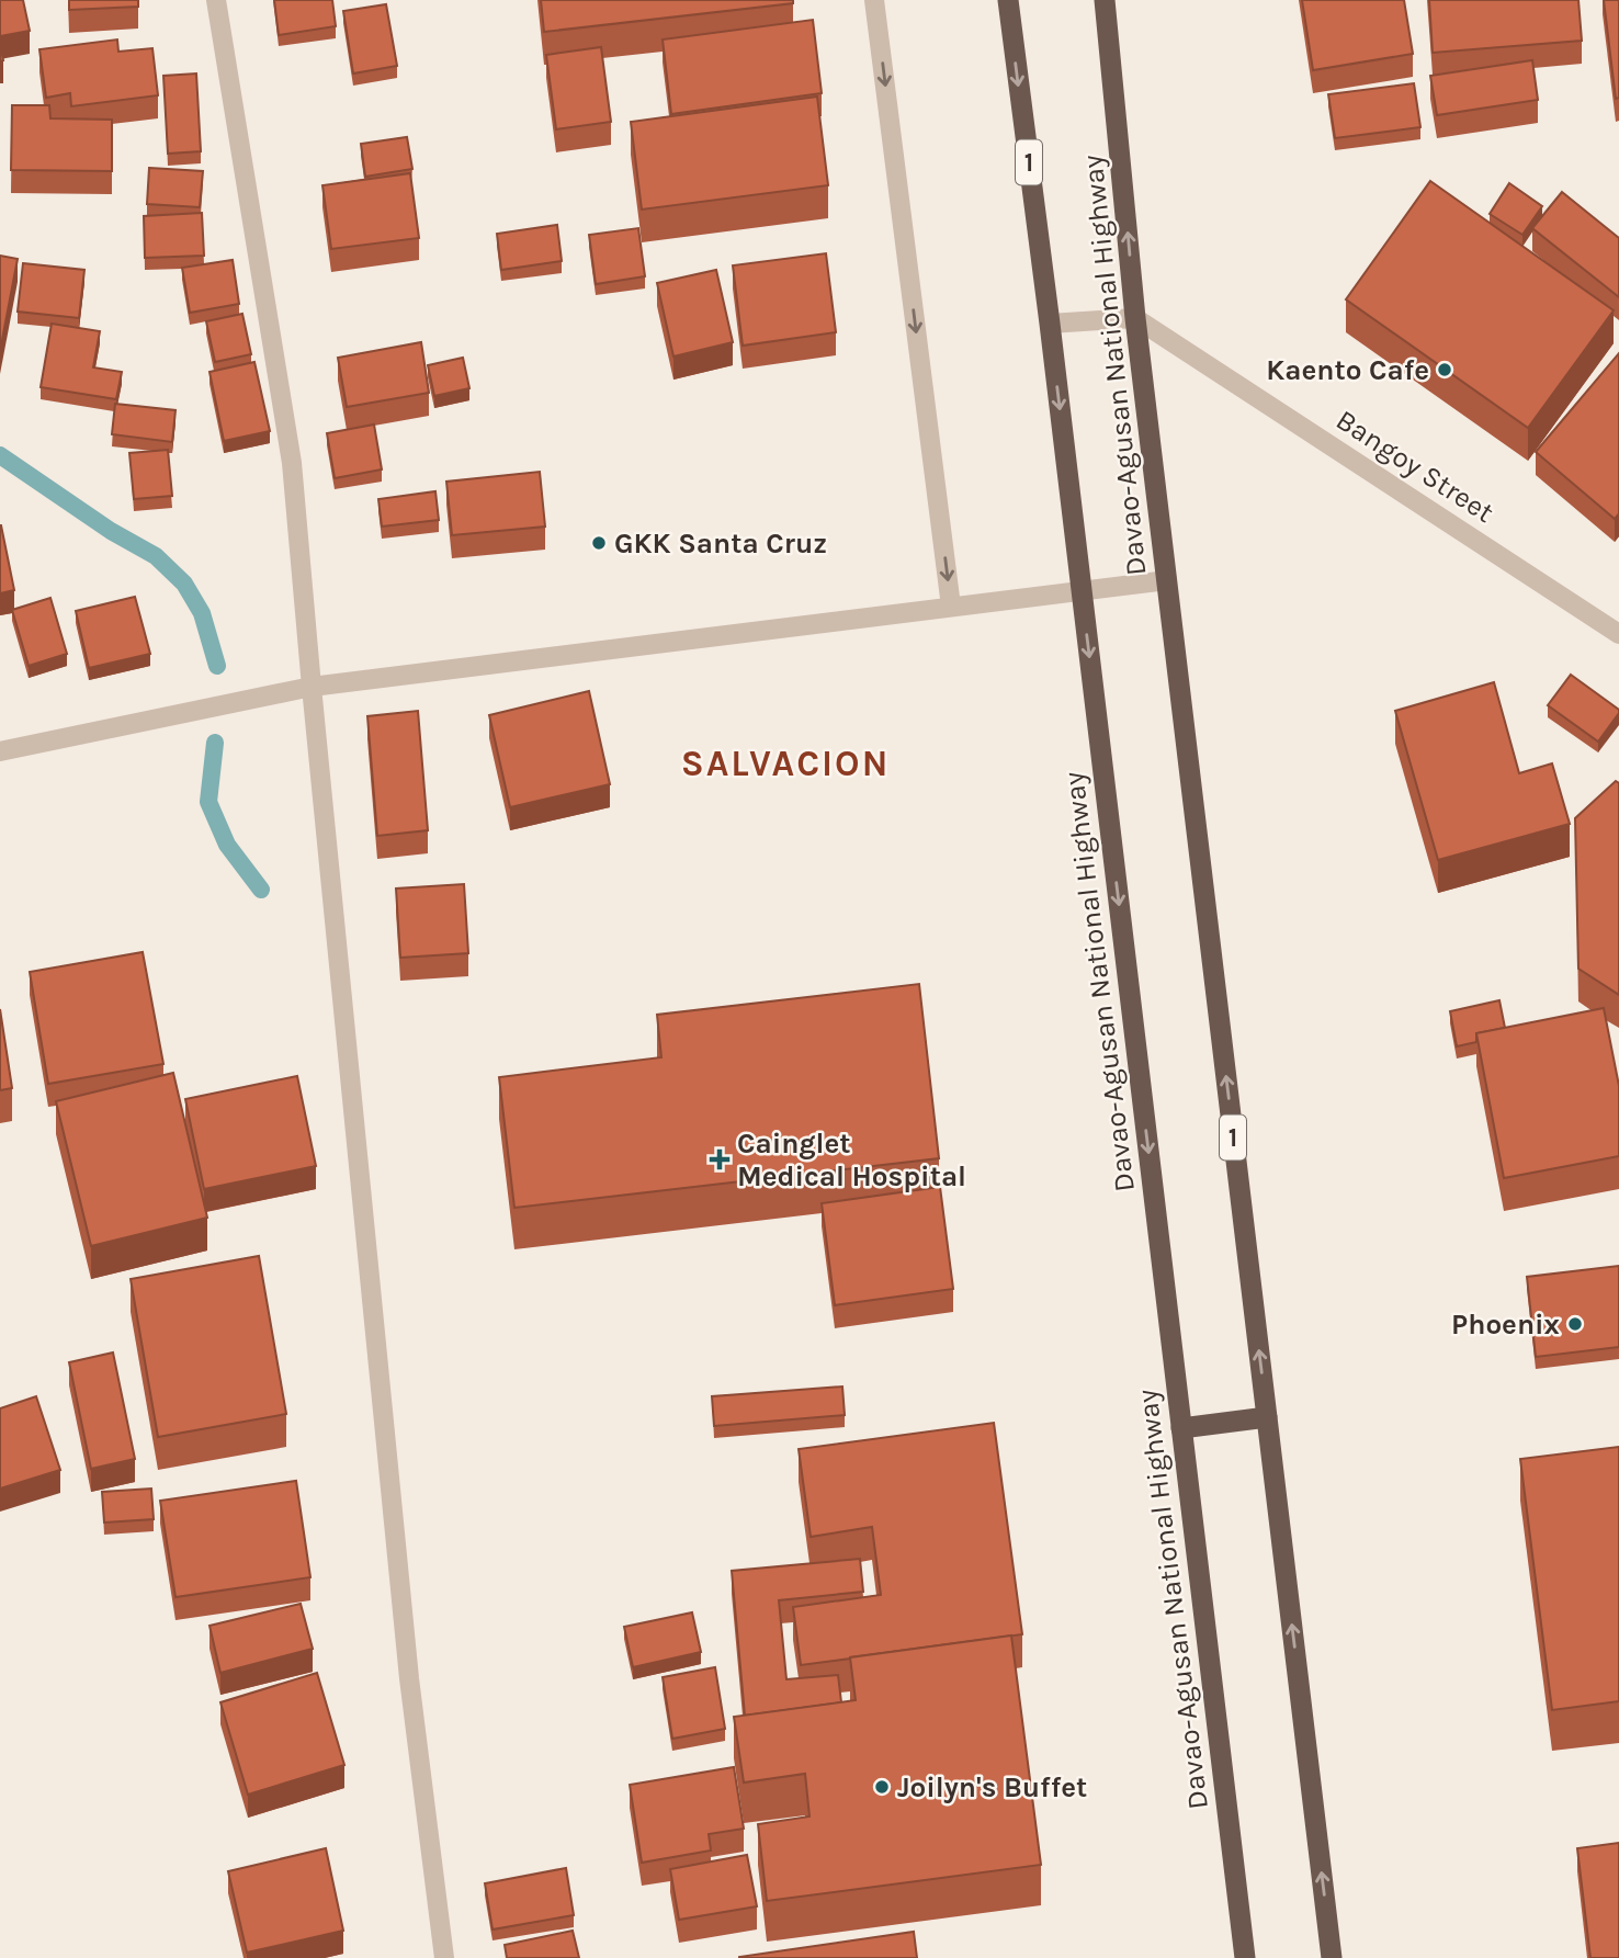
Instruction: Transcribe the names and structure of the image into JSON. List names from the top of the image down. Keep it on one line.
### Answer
{"streets":{"highway":["1","Davao-Agusan National Highway"],"street":["Bangoy Street"]},"crossings":[["Davao-Agusan National Highway","Bangoy Street"]],"districts":["SALVACION"],"places":{"other":["Kaento Cafe","GKK Santa Cruz","Phoenix","Joilyn's Buffet"],"health":["Cainglet Medical Hospital"]}}
